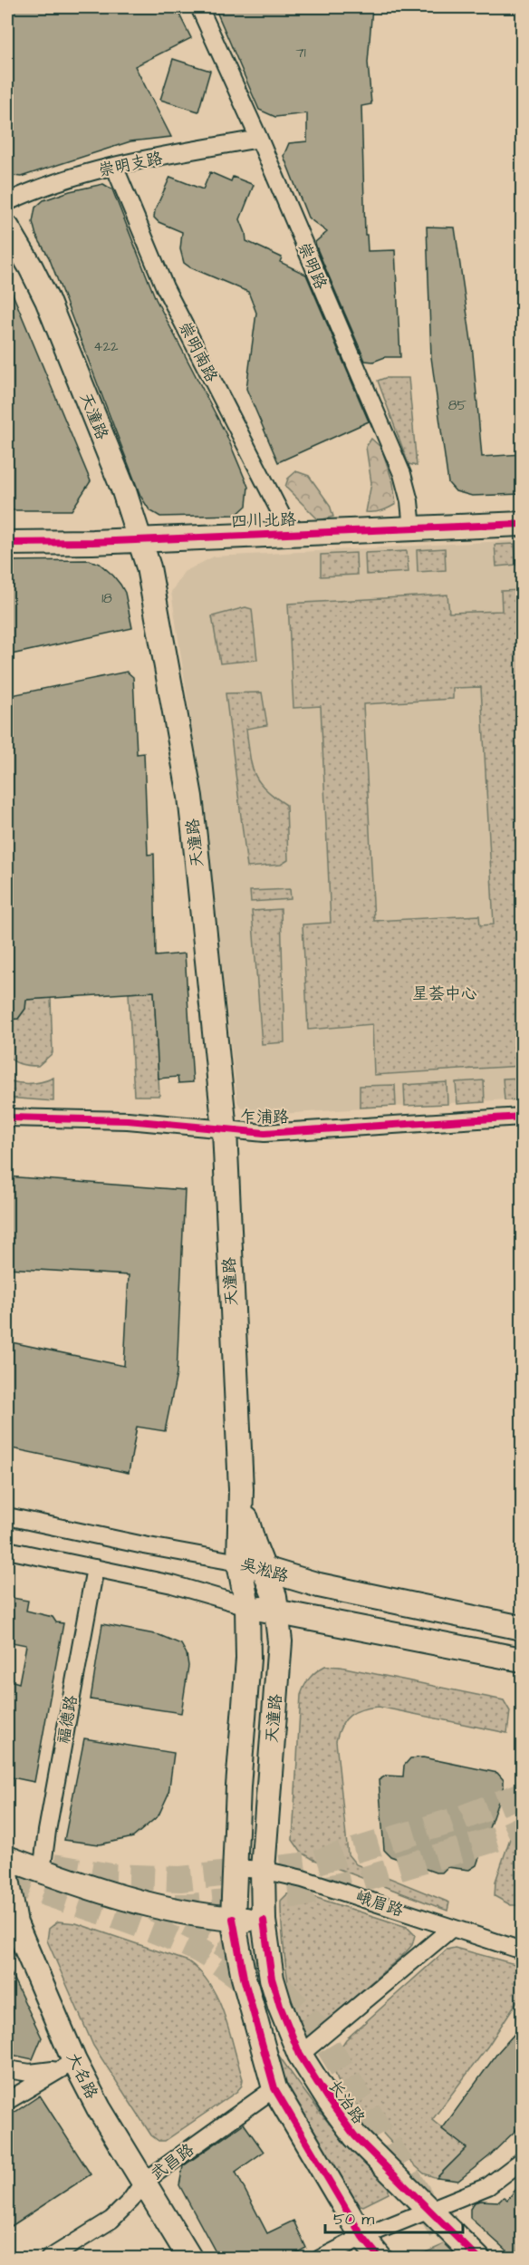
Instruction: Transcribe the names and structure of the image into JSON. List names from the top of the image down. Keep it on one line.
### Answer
{"streets":{"main road":["天潼路","四川北路","吴淞路","大名路","长治路"],"street":["崇明支路","崇明路","崇明南路","乍浦路","福德路","峨眉路","武昌路"]},"crossings":[["崇明支路","崇明路"],["崇明支路","崇明南路"],["崇明路","四川北路"],["崇明南路","四川北路"],["天潼路","四川北路"],["天潼路","乍浦路"],["天潼路","吴淞路"],["天潼路","峨眉路"],["天潼路","长治路"],["大名路","武昌路"]],"parks":["星荟中心"],"house_numbers":["71","422","85","18"],"scale_bar":"50 m"}
